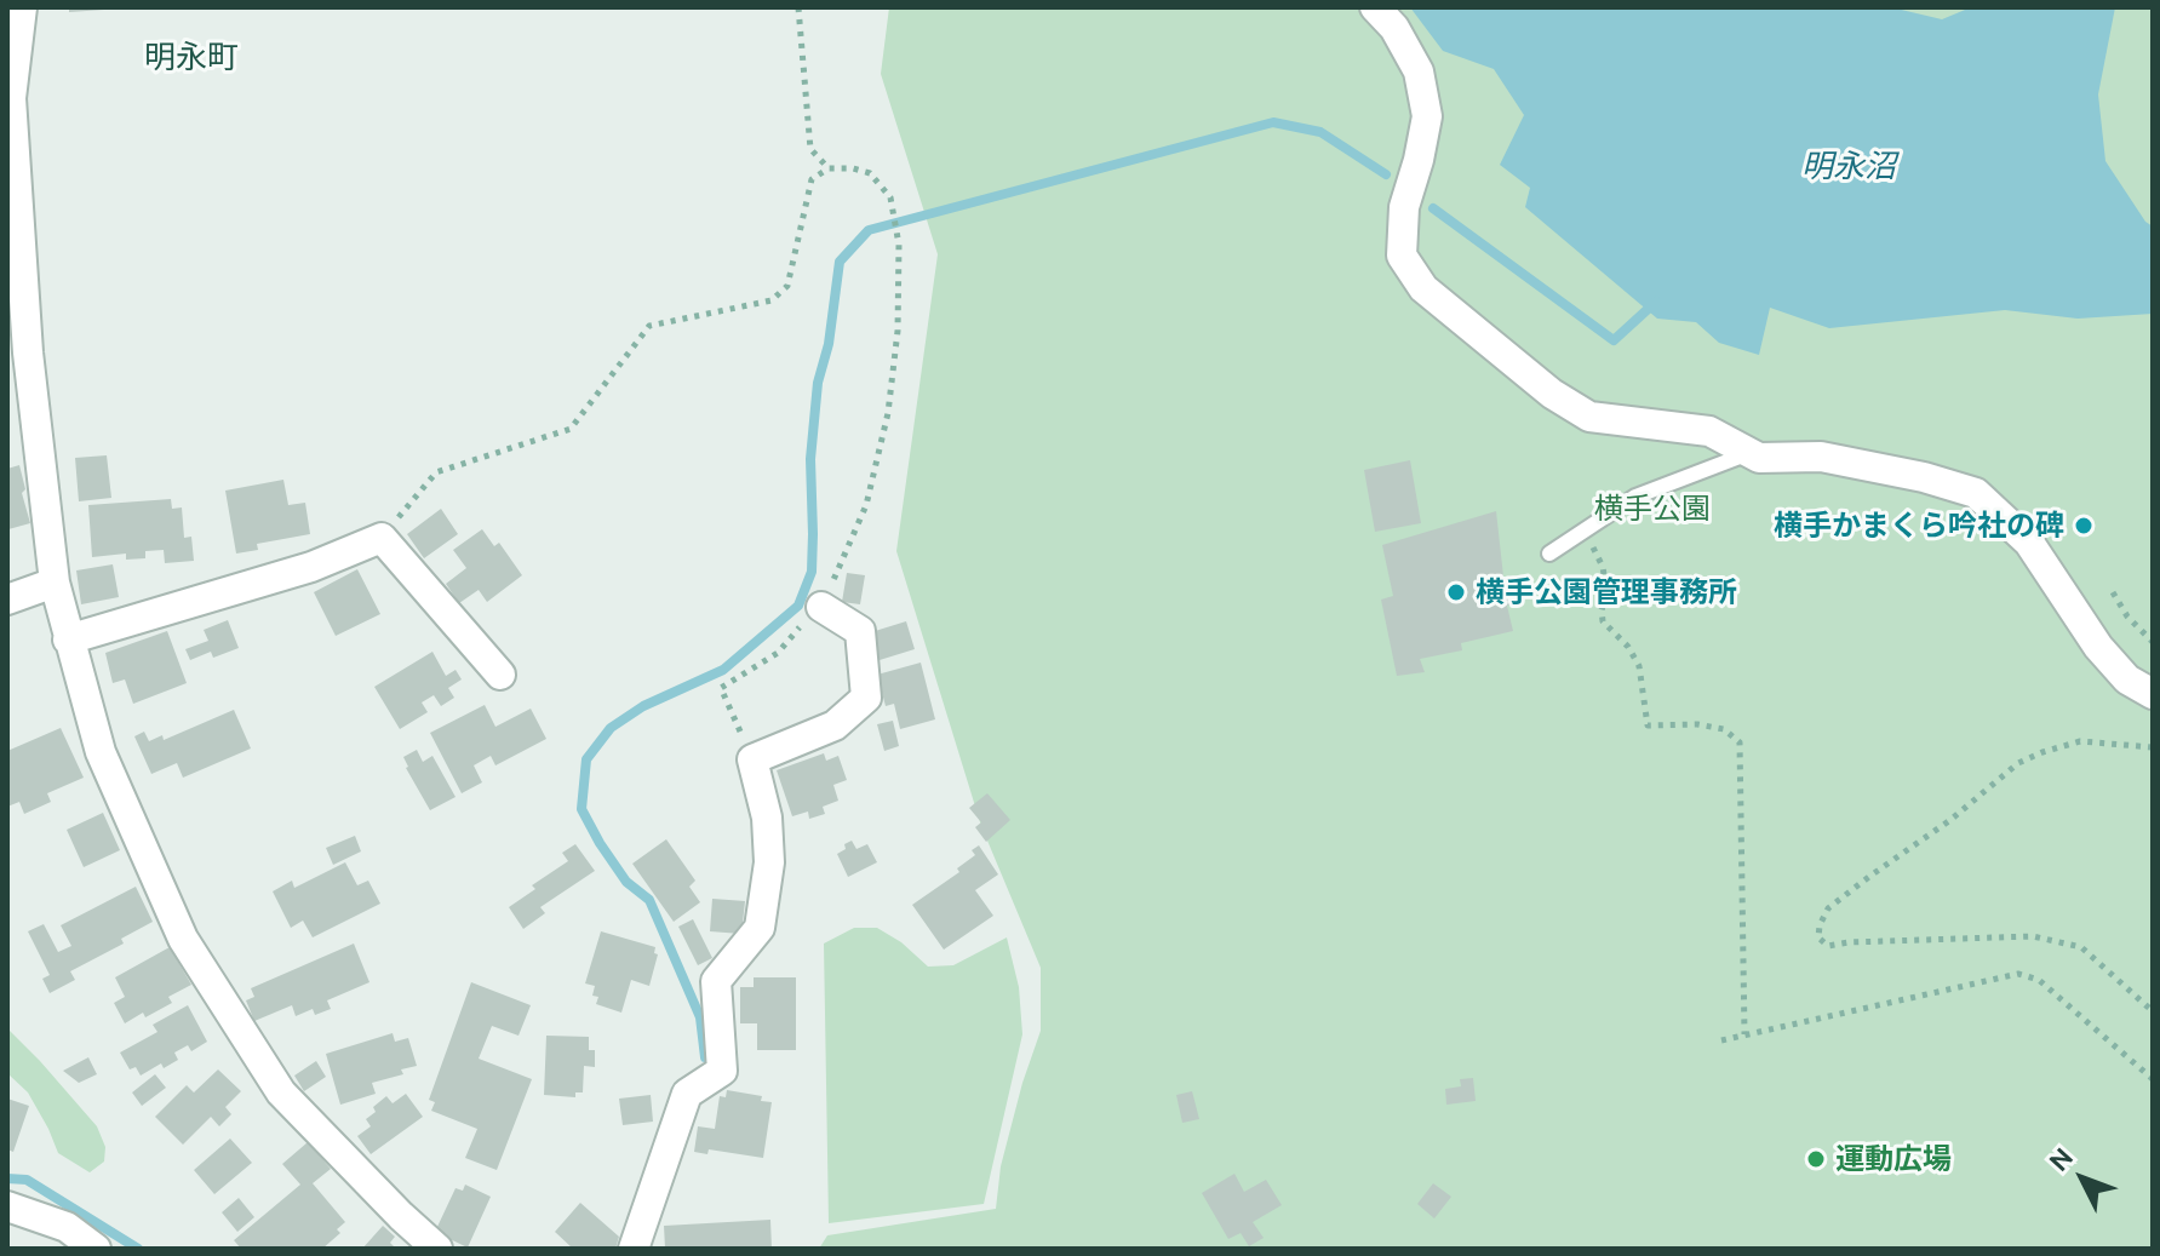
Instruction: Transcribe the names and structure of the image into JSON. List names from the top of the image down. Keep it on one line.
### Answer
{"districts":["明永町"],"water":["明永沼"],"parks":["横手公園"],"places":["横手かまくら吟社の碑","横手公園管理事務所","運動広場"],"north":"top left"}
